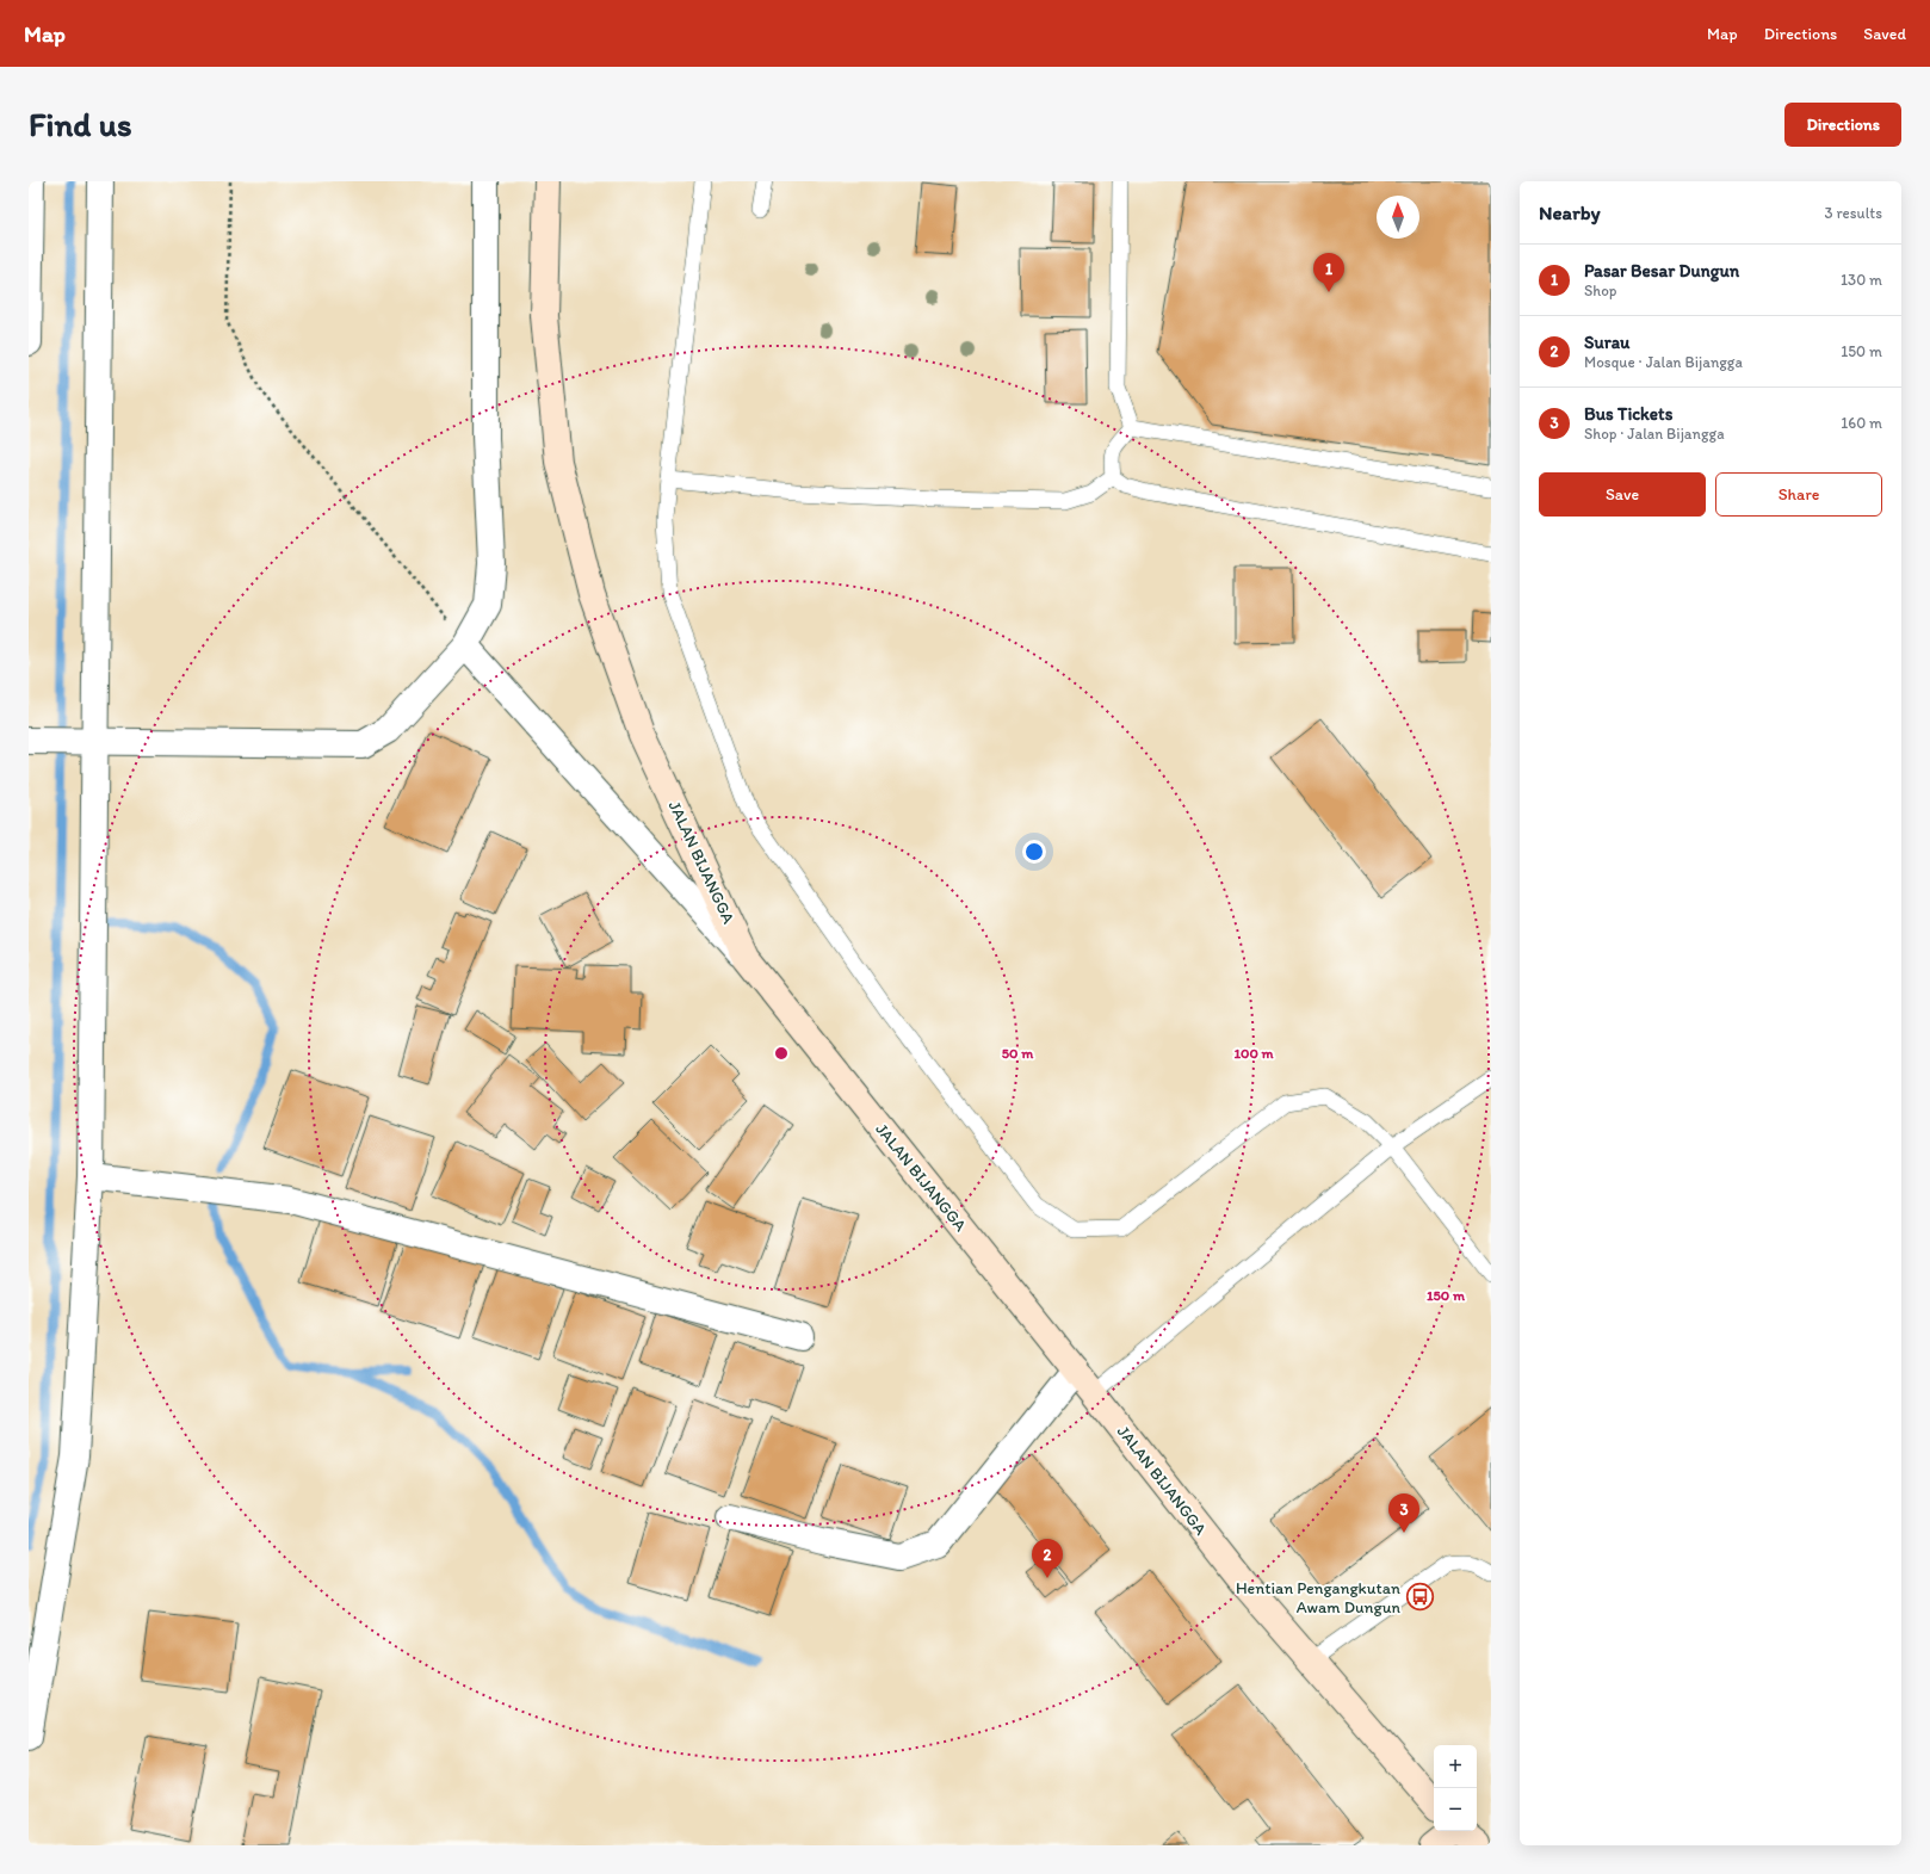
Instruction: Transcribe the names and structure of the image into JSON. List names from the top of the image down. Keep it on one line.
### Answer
{"streets":{"main road":["JALAN BIJANGGA"]},"places":{"bus stop":["Hentian Pengangkutan Awam Dungun"]},"north":"top","page":{"header":"Map","nav":["Map","Directions","Saved"],"buttons":["Directions",["Save","Share"]],"title":"Find us","heading":["Nearby","3 results"],"list":[{"mark":"1","name":"Pasar Besar Dungun","note":"Shop","value":"130 m"},{"mark":"2","name":"Surau","note":"Mosque · Jalan Bijangga","value":"150 m"},{"mark":"3","name":"Bus Tickets","note":"Shop · Jalan Bijangga","value":"160 m"}],"pins":["1","3","2"],"map_buttons":["+","−"]},"rings":["50 m","100 m","150 m"]}
